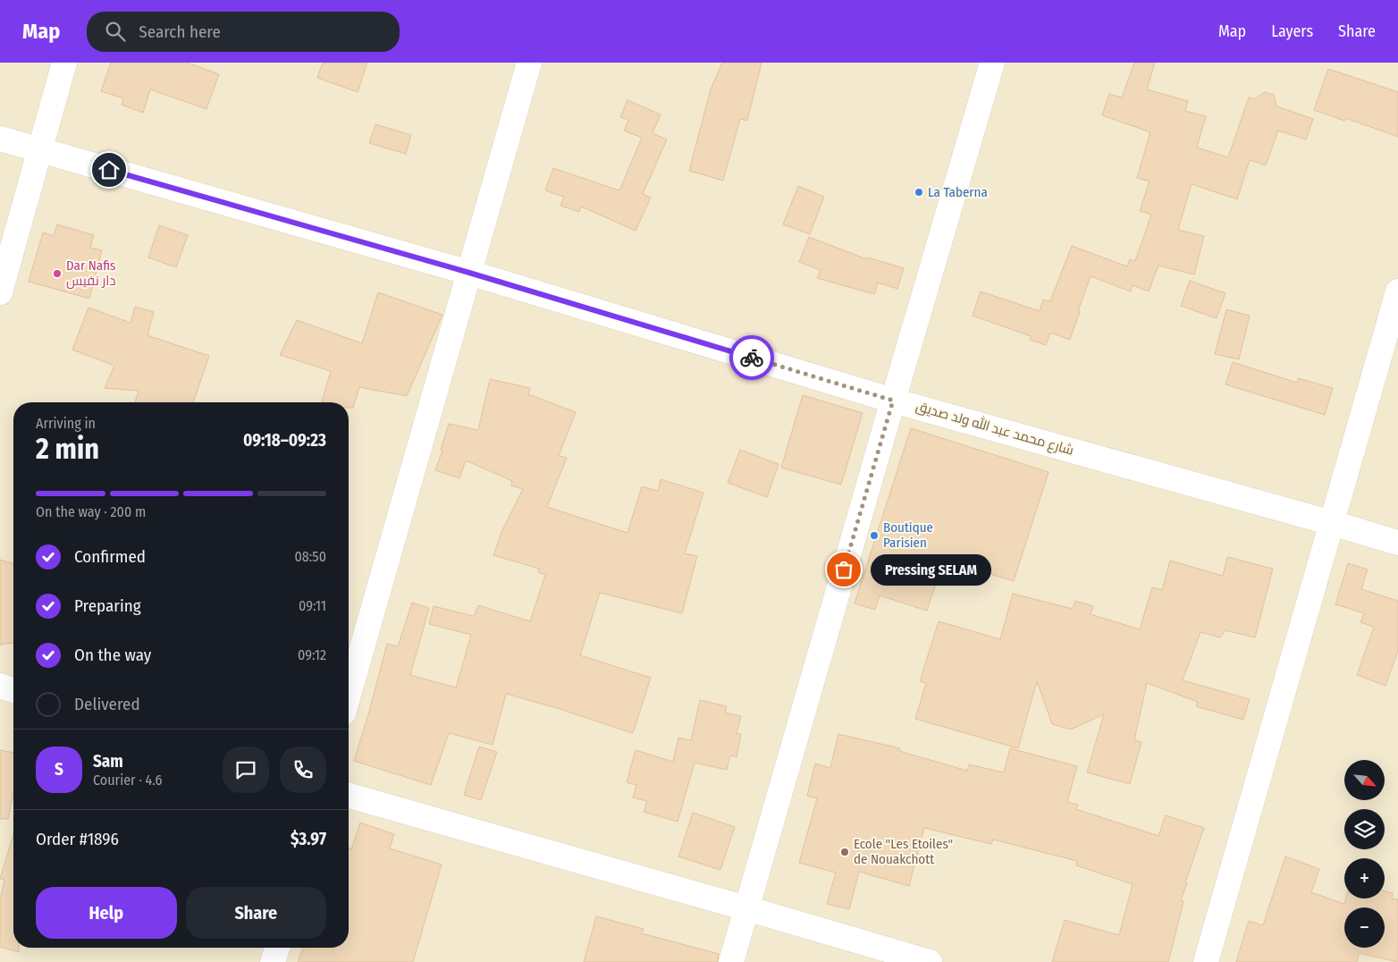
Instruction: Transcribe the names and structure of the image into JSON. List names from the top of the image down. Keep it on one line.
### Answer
{"streets":{"street":["شارع محمد عبد الله ولد صديق"]},"places":["La Taberna","Dar Nafis دار نفيس","Boutique Parisien","Pressing SELAM","Ecole \"Les Etoiles\" de Nouakchott"],"north":"bottom right","page":{"header":"Map","search":"Search here","nav":["Map","Layers","Share"],"heading":["2 min","Arriving in","09:18–09:23"],"panel":["Sam","Courier · 4.6","Order #1896","$3.97"],"bar":"On the way · 200 m","list":[["Confirmed","08:50"],["Preparing","09:11"],["On the way","09:12"],"Delivered"],"bubble":"Pressing SELAM","round":"S","map_buttons":["+","−"],"buttons":["Help","Share"]}}
